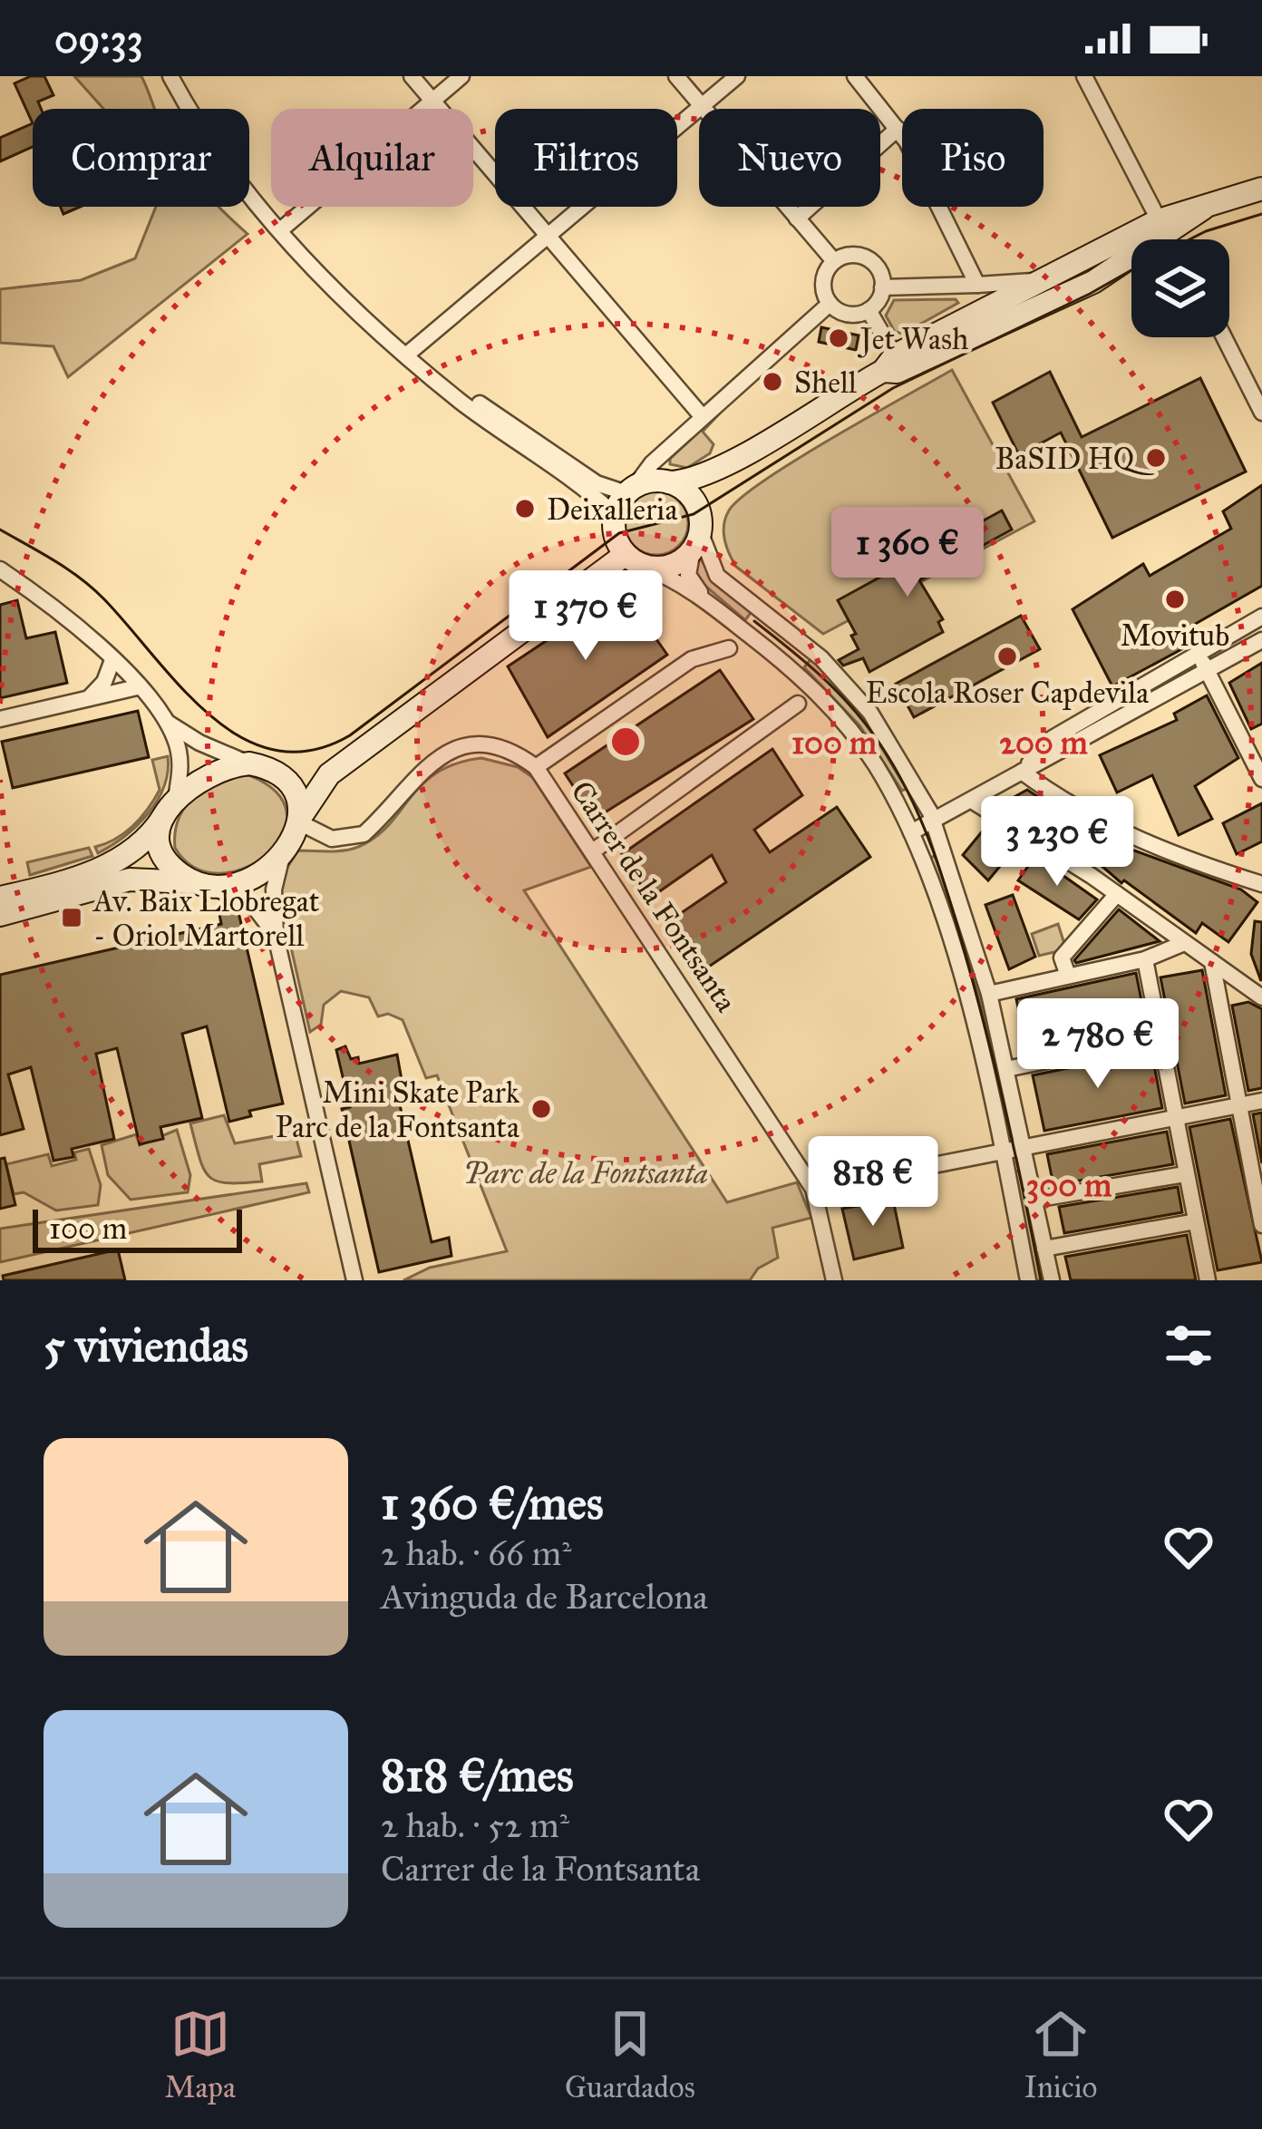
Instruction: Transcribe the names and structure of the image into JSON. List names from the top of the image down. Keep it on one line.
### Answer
{"streets":{"street":["Carrer de la Fontsanta"]},"parks":["Parc de la Fontsanta"],"places":{"other":["Jet Wash","Shell","BaSID HQ","Deixalleria","Movitub","Escola Roser Capdevila","Mini Skate Park Parc de la Fontsanta"],"transit":["Av. Baix Llobregat - Oriol Martorell"]},"scale_bar":"100 m","page":{"status":"09:33","chip":["Comprar","Alquilar","Filtros","Nuevo","Piso"],"price":["1 360 €","1 370 €","3 230 €","2 780 €","818 €"],"scale":"100 m","heading":"5 viviendas","list":[{"name":"1 360 €/mes","note":"2 hab. · 66 m² · Avinguda de Barcelona"},{"name":"818 €/mes","note":"2 hab. · 52 m² · Carrer de la Fontsanta"}],"tabs":["Mapa","Guardados","Inicio"]},"rings":["100 m","200 m","300 m"]}
